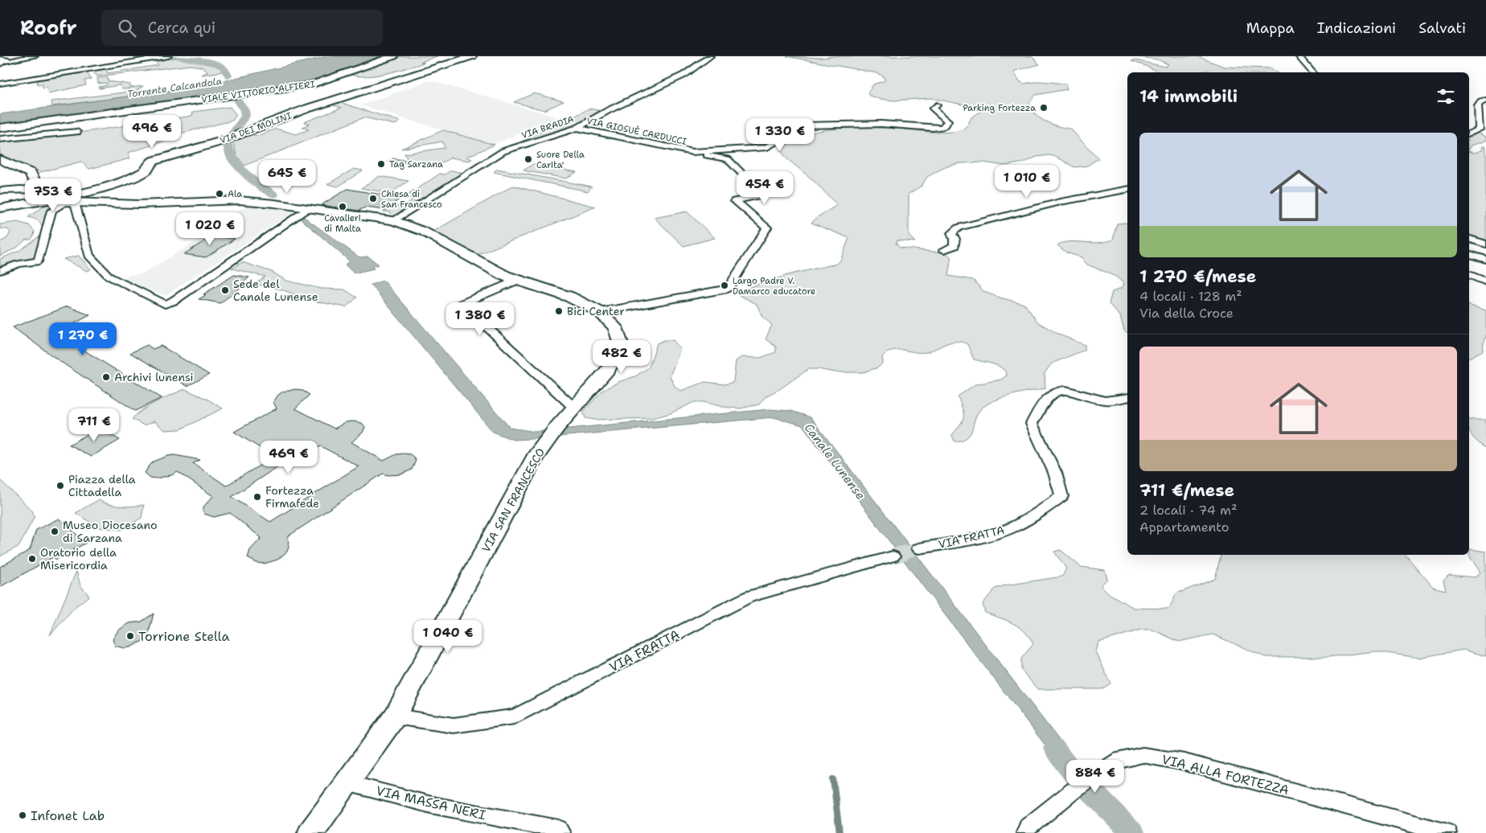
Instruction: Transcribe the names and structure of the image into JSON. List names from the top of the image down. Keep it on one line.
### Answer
{"streets":{"street":["VIALE VITTORIO ALFIERI","VIA BRADIA","VIA DEI MOLINI","VIA GIOSUÈ CARDUCCI","VIA SAN FRANCESCO","VIA FRATTA","VIA ALLA FORTEZZA","VIA MASSA NERI"]},"crossings":[["VIA BRADIA","VIA GIOSUÈ CARDUCCI"],["VIA BRADIA","VIA SAN FRANCESCO"],["VIA DEI MOLINI","VIA SAN FRANCESCO"],["VIA SAN FRANCESCO","VIA FRATTA"],["VIA SAN FRANCESCO","VIA MASSA NERI"]],"water":["Torrente Calcandola","Canale Lunense"],"places":["Parking Fortezza","Suore Della Carita'","Tag Sarzana","Ala","Chiesa di San Francesco","Cavalieri di Malta","Largo Padre V. Damarco educatore","Sede del Canale Lunense","Bici Center","Archivi lunensi","Piazza della Cittadella","Fortezza Firmafede","Museo Diocesano di Sarzana","Oratorio della Misericordia","Torrione Stella","Infonet Lab"],"page":{"header":"Roofr","search":"Cerca qui","nav":["Mappa","Indicazioni","Salvati"],"heading":"14 immobili","price":["496 €","1 330 €","645 €","1 010 €","454 €","753 €","1 020 €","1 380 €","1 270 €","482 €","711 €","469 €","1 040 €","884 €"],"list":[{"name":"1 270 €/mese","note":"4 locali · 128 m² · Via della Croce"},{"name":"711 €/mese","note":"2 locali · 74 m² · Appartamento"}]}}
